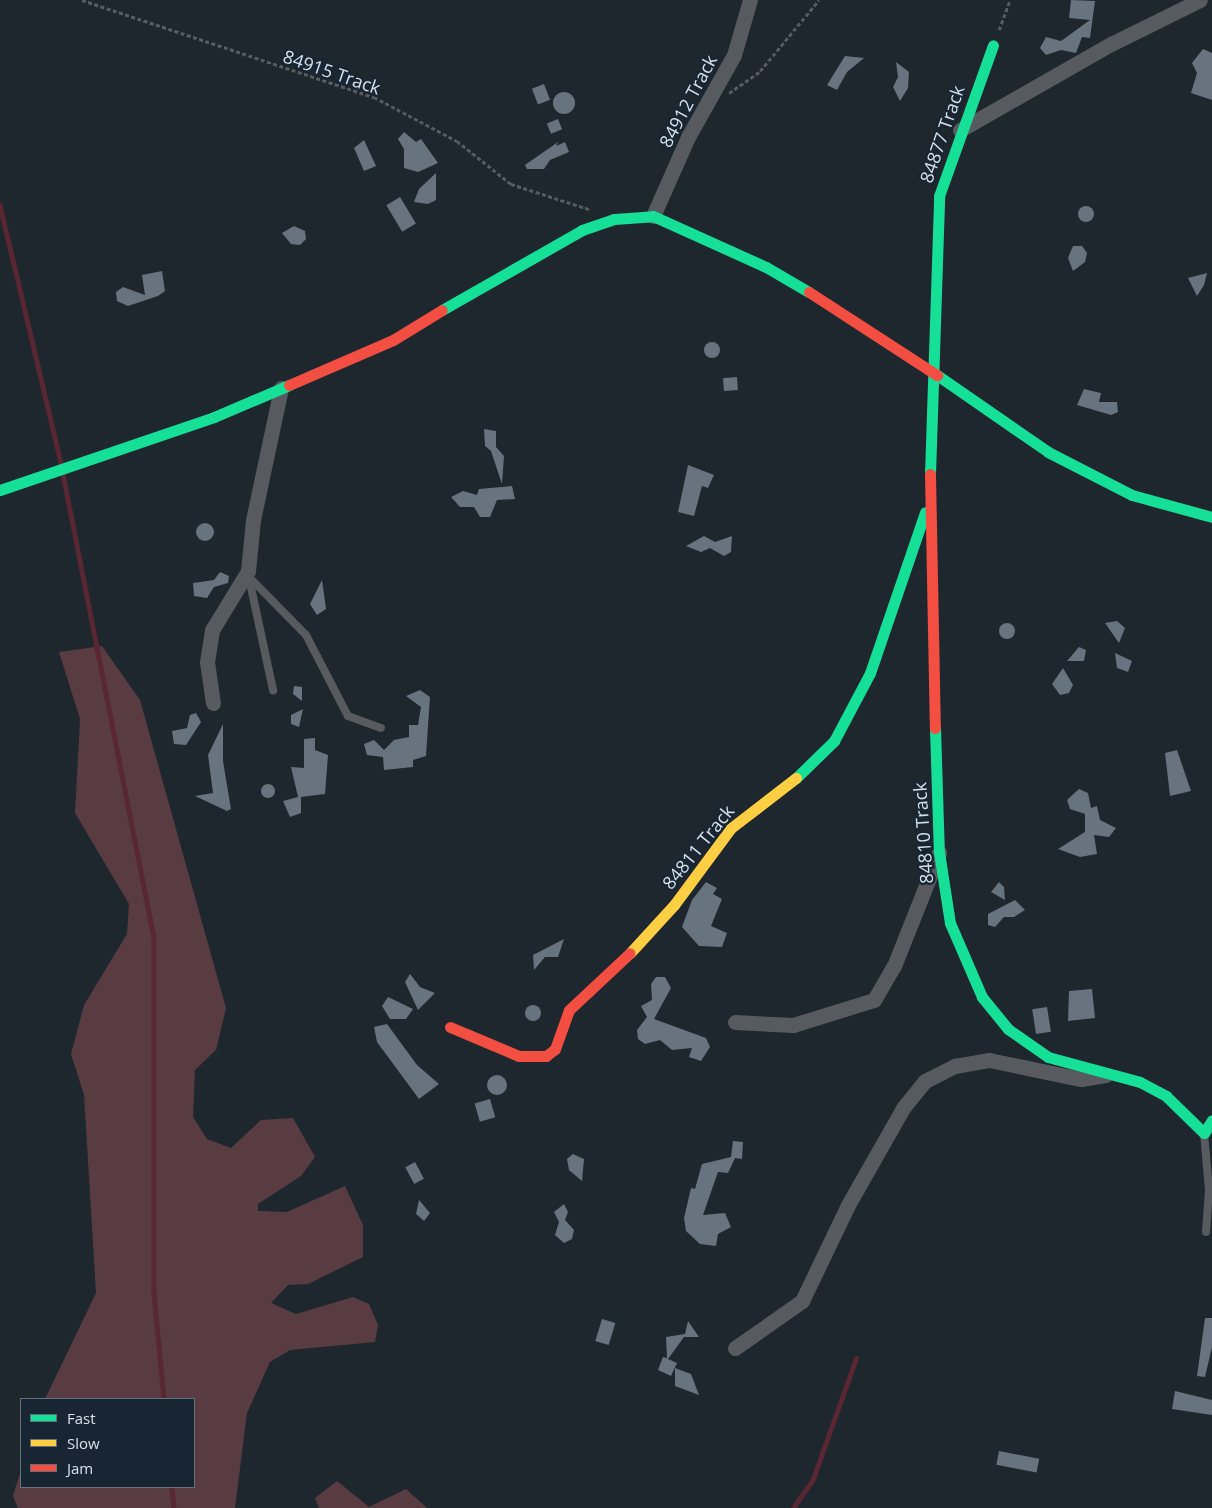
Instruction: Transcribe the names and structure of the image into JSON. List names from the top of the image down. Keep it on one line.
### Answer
{"streets":{"street":["84912 Track","84877 Track","84810 Track","84811 Track"],"path":["84915 Track"]},"crossings":[["84877 Track","84810 Track"],["84810 Track","84811 Track"]],"legend":["Fast","Slow","Jam"]}
